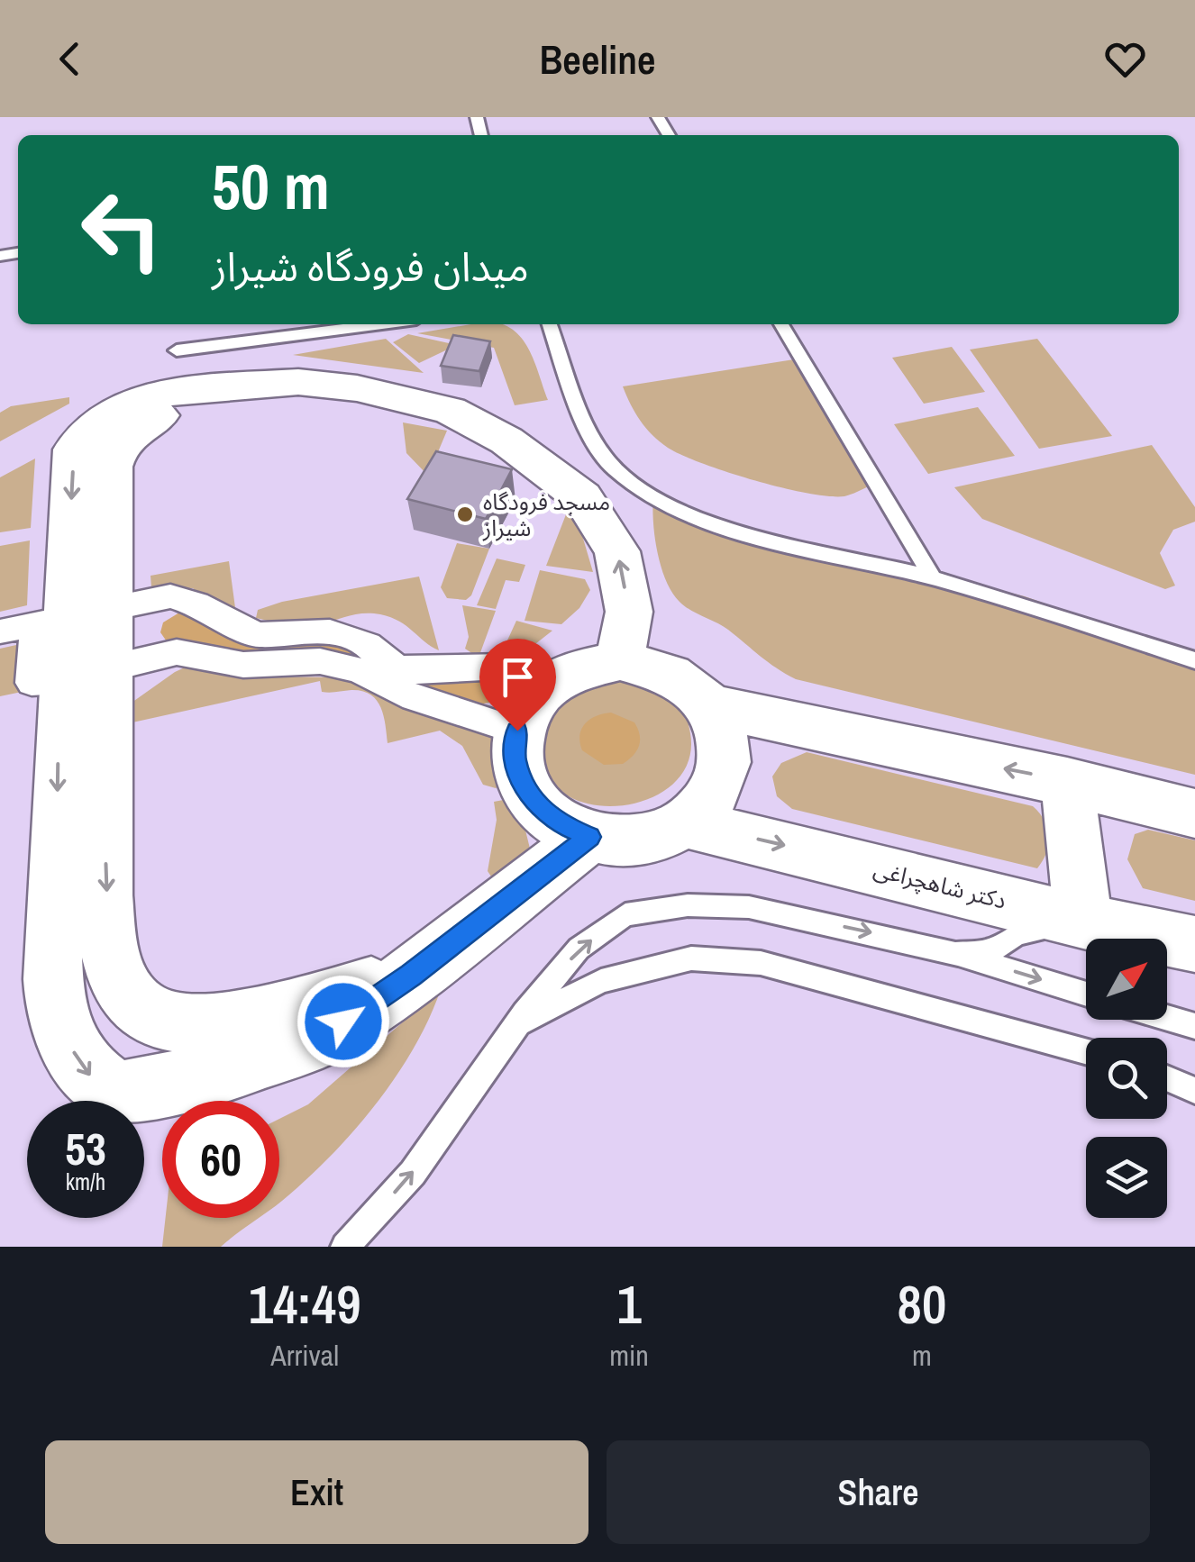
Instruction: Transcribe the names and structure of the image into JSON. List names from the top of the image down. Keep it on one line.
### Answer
{"streets":{"main road":["دکتر شاهچراغی"]},"places":["مسجد فرودگاه شیراز"],"north":"top right","page":{"header":"Beeline","turn":["50 m","میدان فرودگاه شیراز"],"speed":"53 km/h","limit":"60","eta":["14:49","Arrival","1","min","80","m"],"buttons":["Exit","Share"]}}
